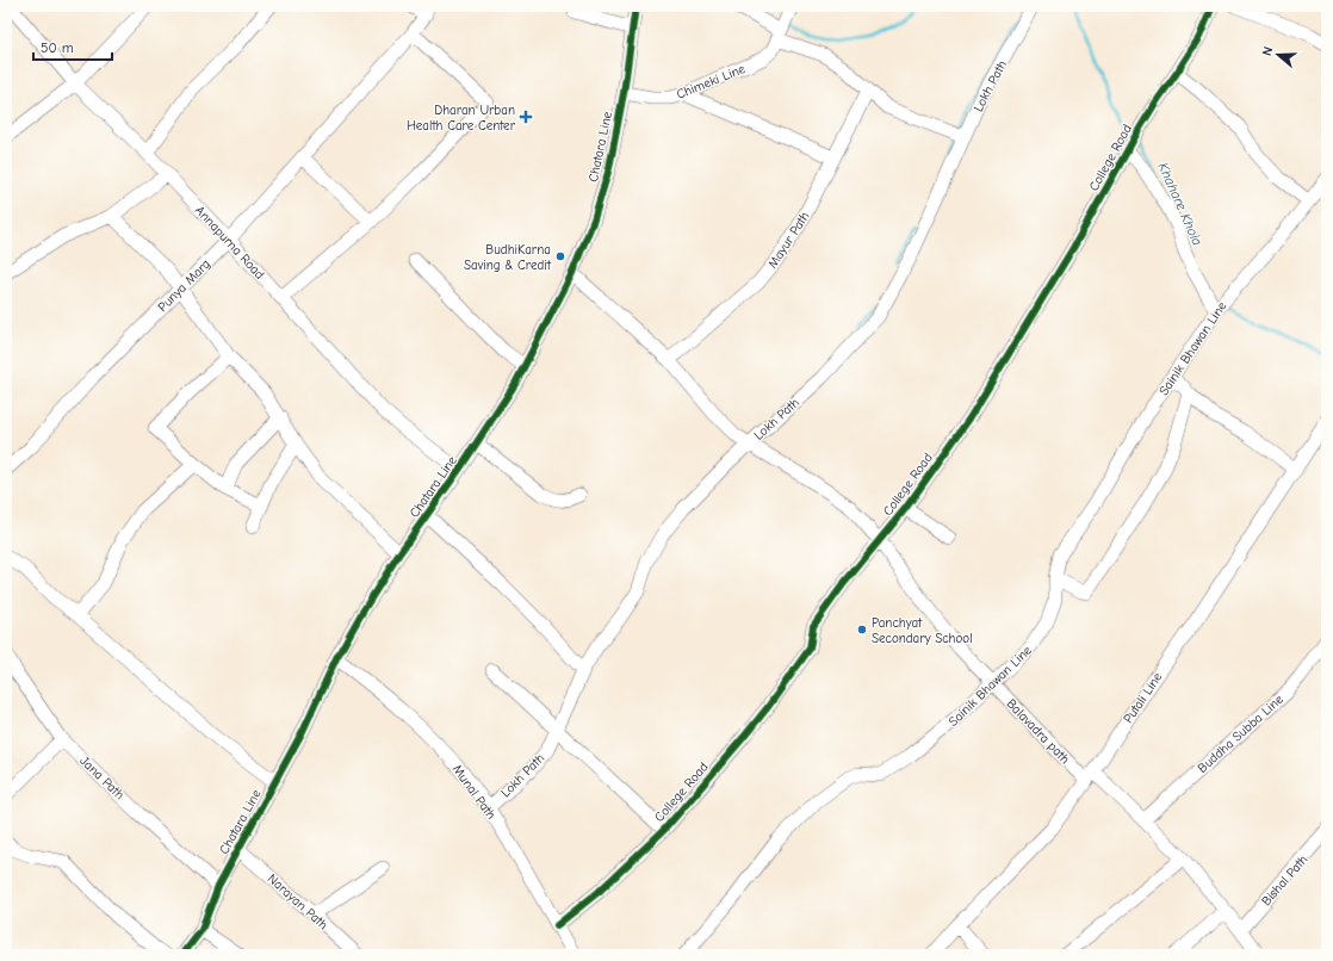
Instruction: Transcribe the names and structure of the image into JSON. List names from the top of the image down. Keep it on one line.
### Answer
{"streets":{"street":["Chimeki Line","Lokh Path","Chatara Line","College Road","Mayur Path","Annapurna Road","Punya Marg","Sainik Bhawan Line","Putali Line","Balavadra path","Buddha Subba Line","Jana Path","Munal Path","Bishal Path","Narayan Path"]},"crossings":[["Chimeki Line","Chatara Line"],["Lokh Path","Balavadra path"],["Lokh Path","Munal Path"],["Chatara Line","Annapurna Road"],["Chatara Line","Balavadra path"],["Chatara Line","Jana Path"],["Chatara Line","Munal Path"],["Chatara Line","Narayan Path"],["College Road","Balavadra path"],["College Road","Munal Path"],["Mayur Path","Balavadra path"],["Annapurna Road","Punya Marg"],["Sainik Bhawan Line","Balavadra path"],["Putali Line","Balavadra path"],["Balavadra path","Buddha Subba Line"],["Balavadra path","Bishal Path"]],"water":["Khahare Khola"],"places":{"health":["Dharan Urban Health Care Center"],"other":["BudhiKarna Saving & Credit","Panchyat Secondary School"]},"scale_bar":"50 m","north":"left"}
